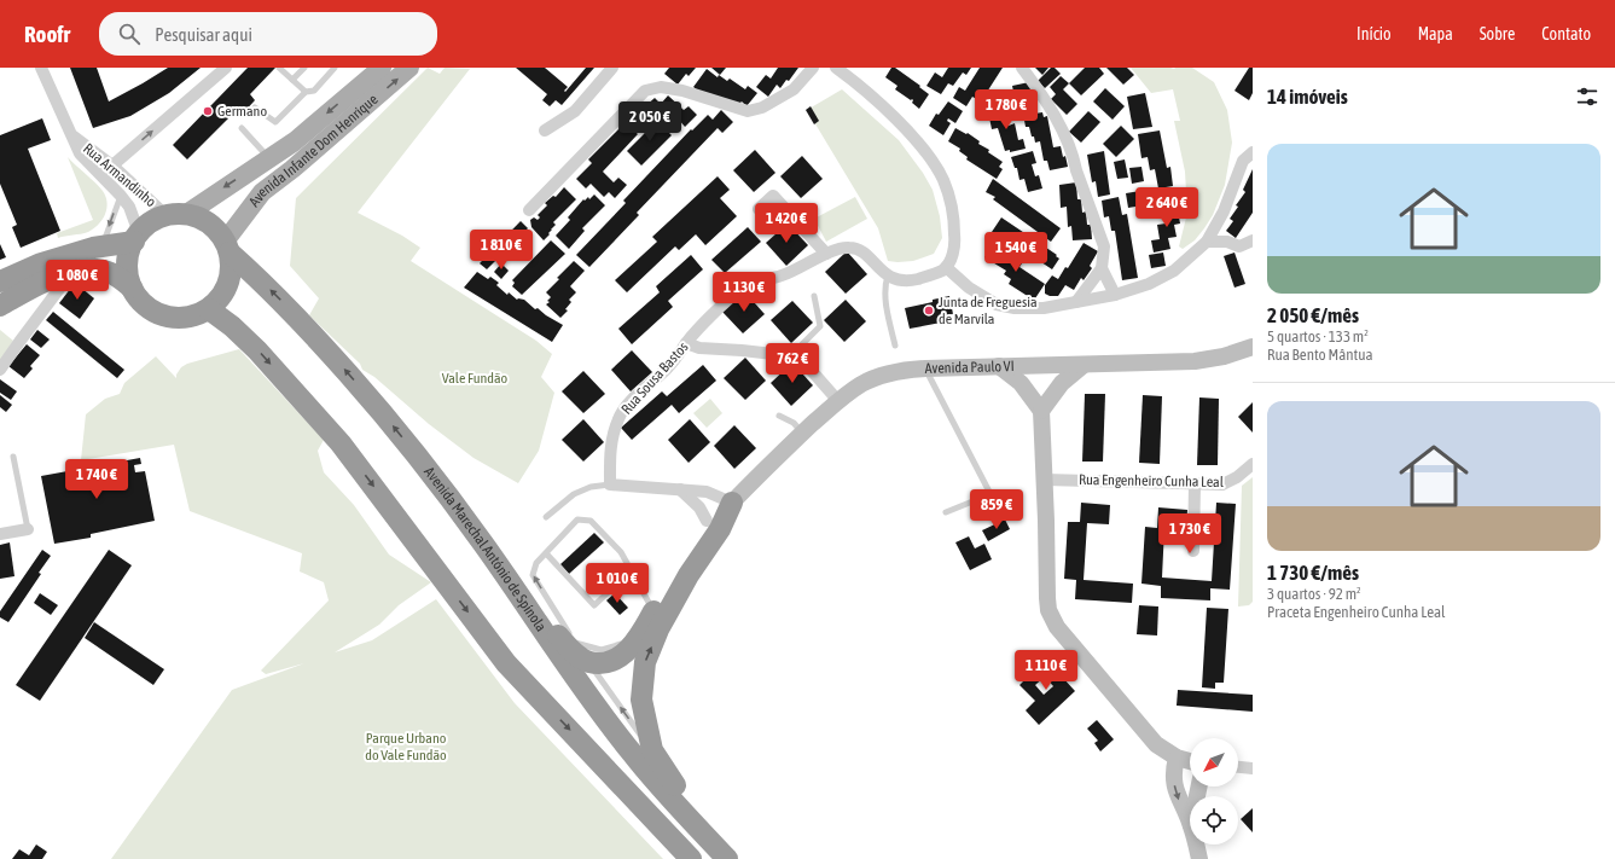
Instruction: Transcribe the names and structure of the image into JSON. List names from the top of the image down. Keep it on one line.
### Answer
{"streets":{"highway":["Avenida Marechal António de Spínola"],"main road":["Avenida Infante Dom Henrique","Avenida Paulo VI"],"street":["Rua Armandinho","Rua Sousa Bastos","Rua Engenheiro Cunha Leal"]},"crossings":[["Avenida Infante Dom Henrique","Rua Armandinho"],["Avenida Infante Dom Henrique","Avenida Marechal António de Spínola"],["Rua Armandinho","Avenida Marechal António de Spínola"]],"parks":["Vale Fundão","Parque Urbano do Vale Fundão"],"places":["Germano","Junta de Freguesia de Marvila"],"north":"bottom left","page":{"header":"Roofr","search":"Pesquisar aqui","nav":["Início","Mapa","Sobre","Contato"],"heading":"14 imóveis","price":["1 780 €","2 050 €","2 640 €","1 420 €","1 810 €","1 540 €","1 080 €","1 130 €","762 €","1 740 €","859 €","1 730 €","1 010 €","1 110 €"],"list":[{"name":"2 050 €/mês","note":"5 quartos · 133 m² · Rua Bento Mântua"},{"name":"1 730 €/mês","note":"3 quartos · 92 m² · Praceta Engenheiro Cunha Leal"}]}}
